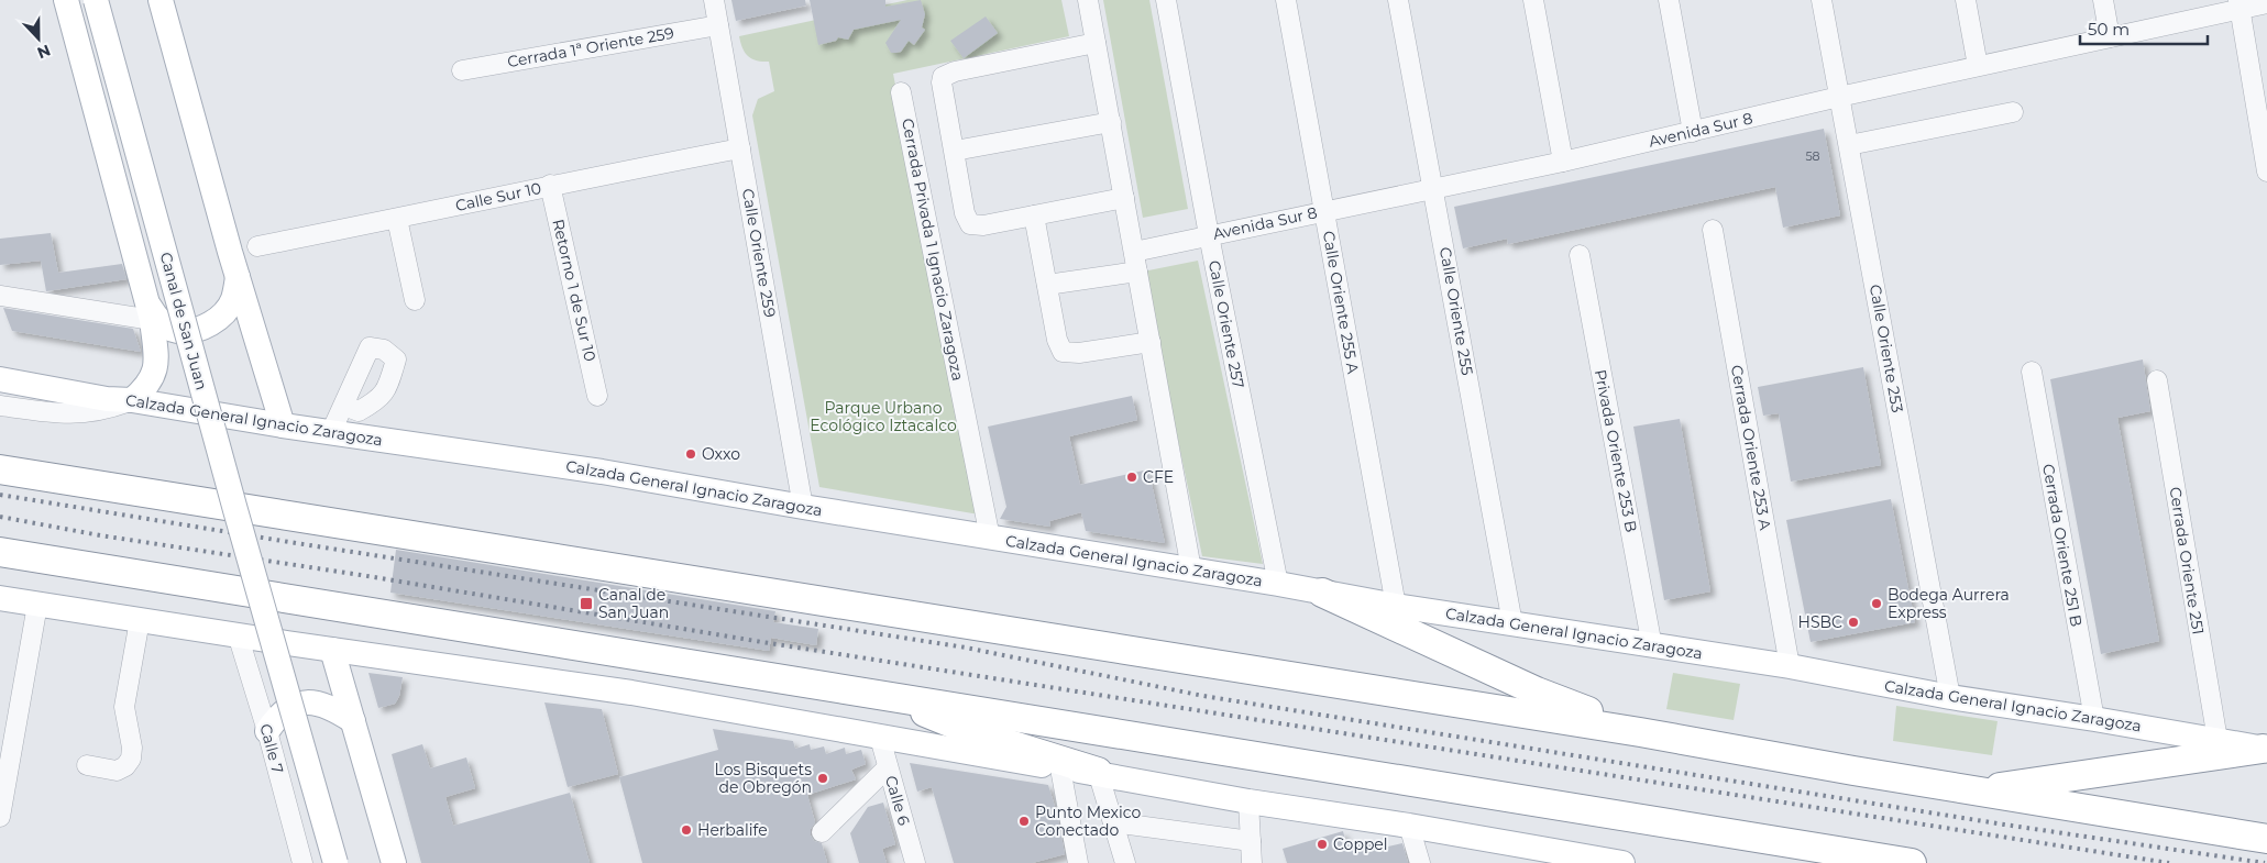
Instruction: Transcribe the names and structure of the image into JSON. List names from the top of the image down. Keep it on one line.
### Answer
{"streets":{"main road":["Canal de San Juan","Calzada General Ignacio Zaragoza"],"street":["Cerrada 1ª Oriente 259","Avenida Sur 8","Calle Sur 10","Cerrada Privada 1 Ignacio Zaragoza","Calle Oriente 259","Retorno 1 de Sur 10","Calle Oriente 255 A","Calle Oriente 255","Calle Oriente 257","Calle Oriente 253","Cerrada Oriente 253 A","Privada Oriente 253 B","Cerrada Oriente 251 B","Cerrada Oriente 251","Calle 7","Calle 6"]},"crossings":[["Cerrada 1ª Oriente 259","Calle Oriente 259"],["Avenida Sur 8","Calle Oriente 255 A"],["Avenida Sur 8","Calle Oriente 255"],["Avenida Sur 8","Calle Oriente 257"],["Avenida Sur 8","Calle Oriente 253"],["Calle Sur 10","Calle Oriente 259"],["Calle Sur 10","Retorno 1 de Sur 10"],["Cerrada Privada 1 Ignacio Zaragoza","Calzada General Ignacio Zaragoza"],["Calle Oriente 259","Calzada General Ignacio Zaragoza"],["Calle Oriente 255 A","Calzada General Ignacio Zaragoza"],["Calle Oriente 255","Calzada General Ignacio Zaragoza"],["Canal de San Juan","Calzada General Ignacio Zaragoza"],["Calle Oriente 257","Calzada General Ignacio Zaragoza"],["Calle Oriente 253","Calzada General Ignacio Zaragoza"],["Calzada General Ignacio Zaragoza","Cerrada Oriente 253 A"],["Calzada General Ignacio Zaragoza","Privada Oriente 253 B"],["Calzada General Ignacio Zaragoza","Cerrada Oriente 251 B"],["Calzada General Ignacio Zaragoza","Cerrada Oriente 251"]],"parks":["Parque Urbano Ecológico Iztacalco"],"places":{"other":["Oxxo","CFE","Bodega Aurrera Express","HSBC","Los Bisquets de Obregón","Punto Mexico Conectado","Herbalife","Coppel"],"transit":["Canal de San Juan"]},"house_numbers":["58"],"scale_bar":"50 m","north":"bottom"}
